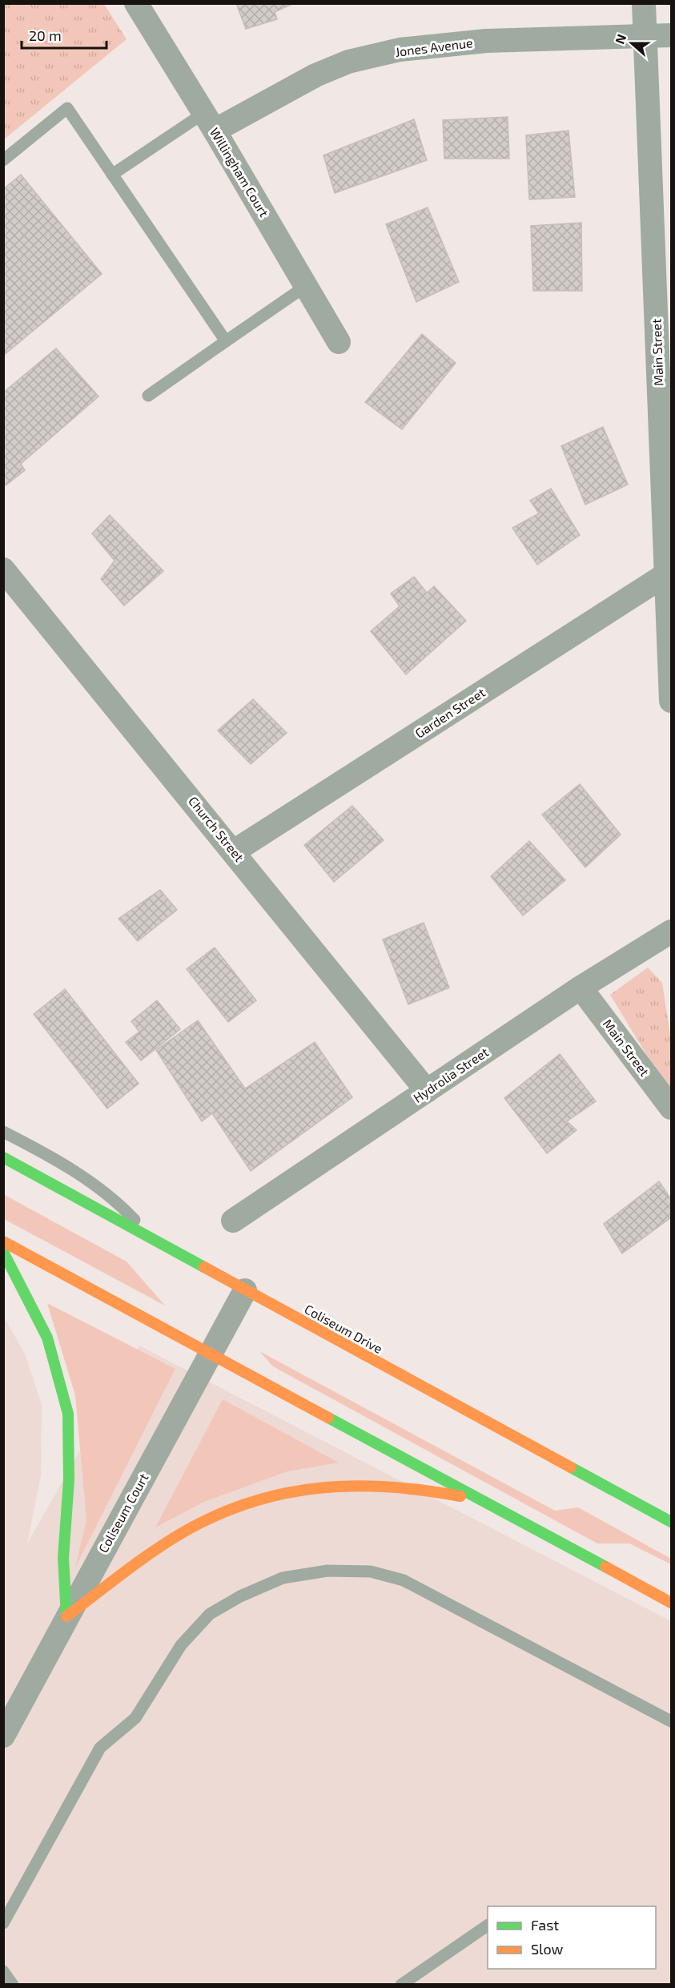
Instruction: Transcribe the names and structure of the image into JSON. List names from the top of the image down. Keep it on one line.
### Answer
{"streets":{"main road":["Coliseum Drive"],"street":["Jones Avenue","Willingham Court","Main Street","Garden Street","Church Street","Hydrolia Street","Coliseum Court"]},"crossings":[["Jones Avenue","Willingham Court"],["Jones Avenue","Main Street"],["Main Street","Garden Street"],["Main Street","Hydrolia Street"],["Garden Street","Church Street"],["Church Street","Hydrolia Street"],["Coliseum Drive","Coliseum Court"]],"legend":["Fast","Slow"],"scale_bar":"20 m","north":"left"}
